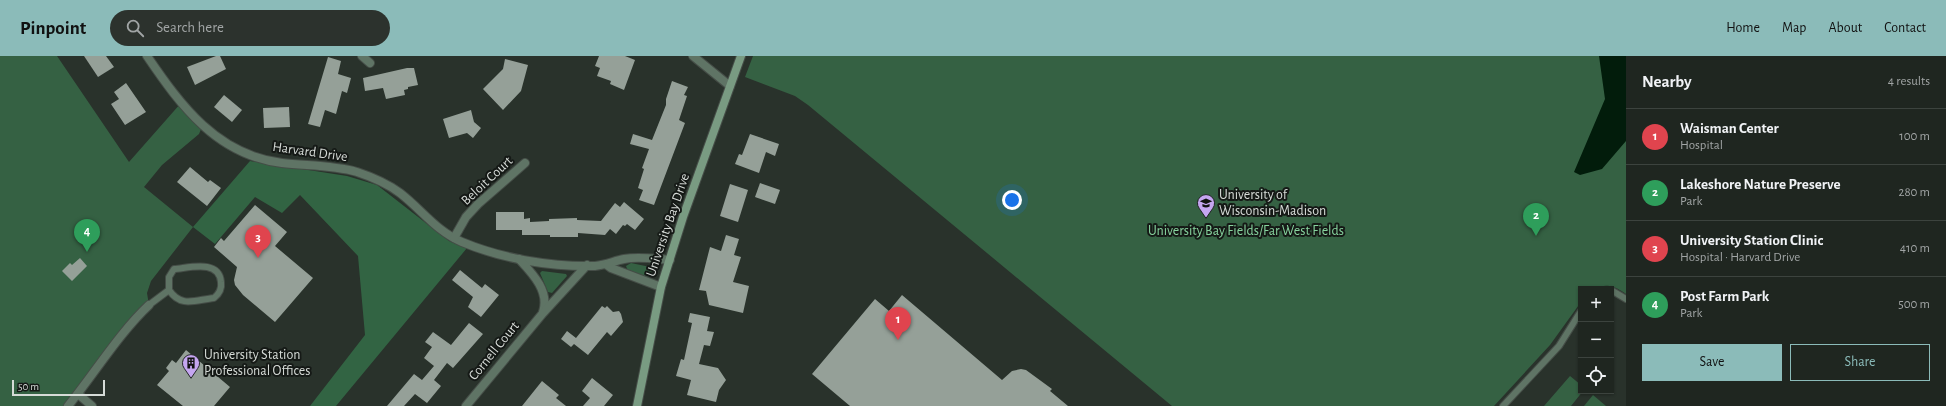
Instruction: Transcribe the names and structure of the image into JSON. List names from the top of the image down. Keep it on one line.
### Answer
{"streets":{"street":["Harvard Drive","Beloit Court","University Bay Drive","Cornell Court"]},"crossings":[["Harvard Drive","Beloit Court"],["Harvard Drive","University Bay Drive"],["Harvard Drive","Cornell Court"]],"parks":["University Bay Fields/Far West Fields"],"places":{"school or university":["University of Wisconsin-Madison"],"building":["University Station Professional Offices"]},"scale_bar":"50 m","page":{"header":"Pinpoint","search":"Search here","nav":["Home","Map","About","Contact"],"heading":["Nearby","4 results"],"list":[{"mark":"1","name":"Waisman Center","note":"Hospital","value":"100 m"},{"mark":"2","name":"Lakeshore Nature Preserve","note":"Park","value":"280 m"},{"mark":"3","name":"University Station Clinic","note":"Hospital · Harvard Drive","value":"410 m"},{"mark":"4","name":"Post Farm Park","note":"Park","value":"500 m"}],"pins":["2","4","3","1"],"map_buttons":["+","−"],"buttons":["Save","Share"],"scale":"50 m"}}
